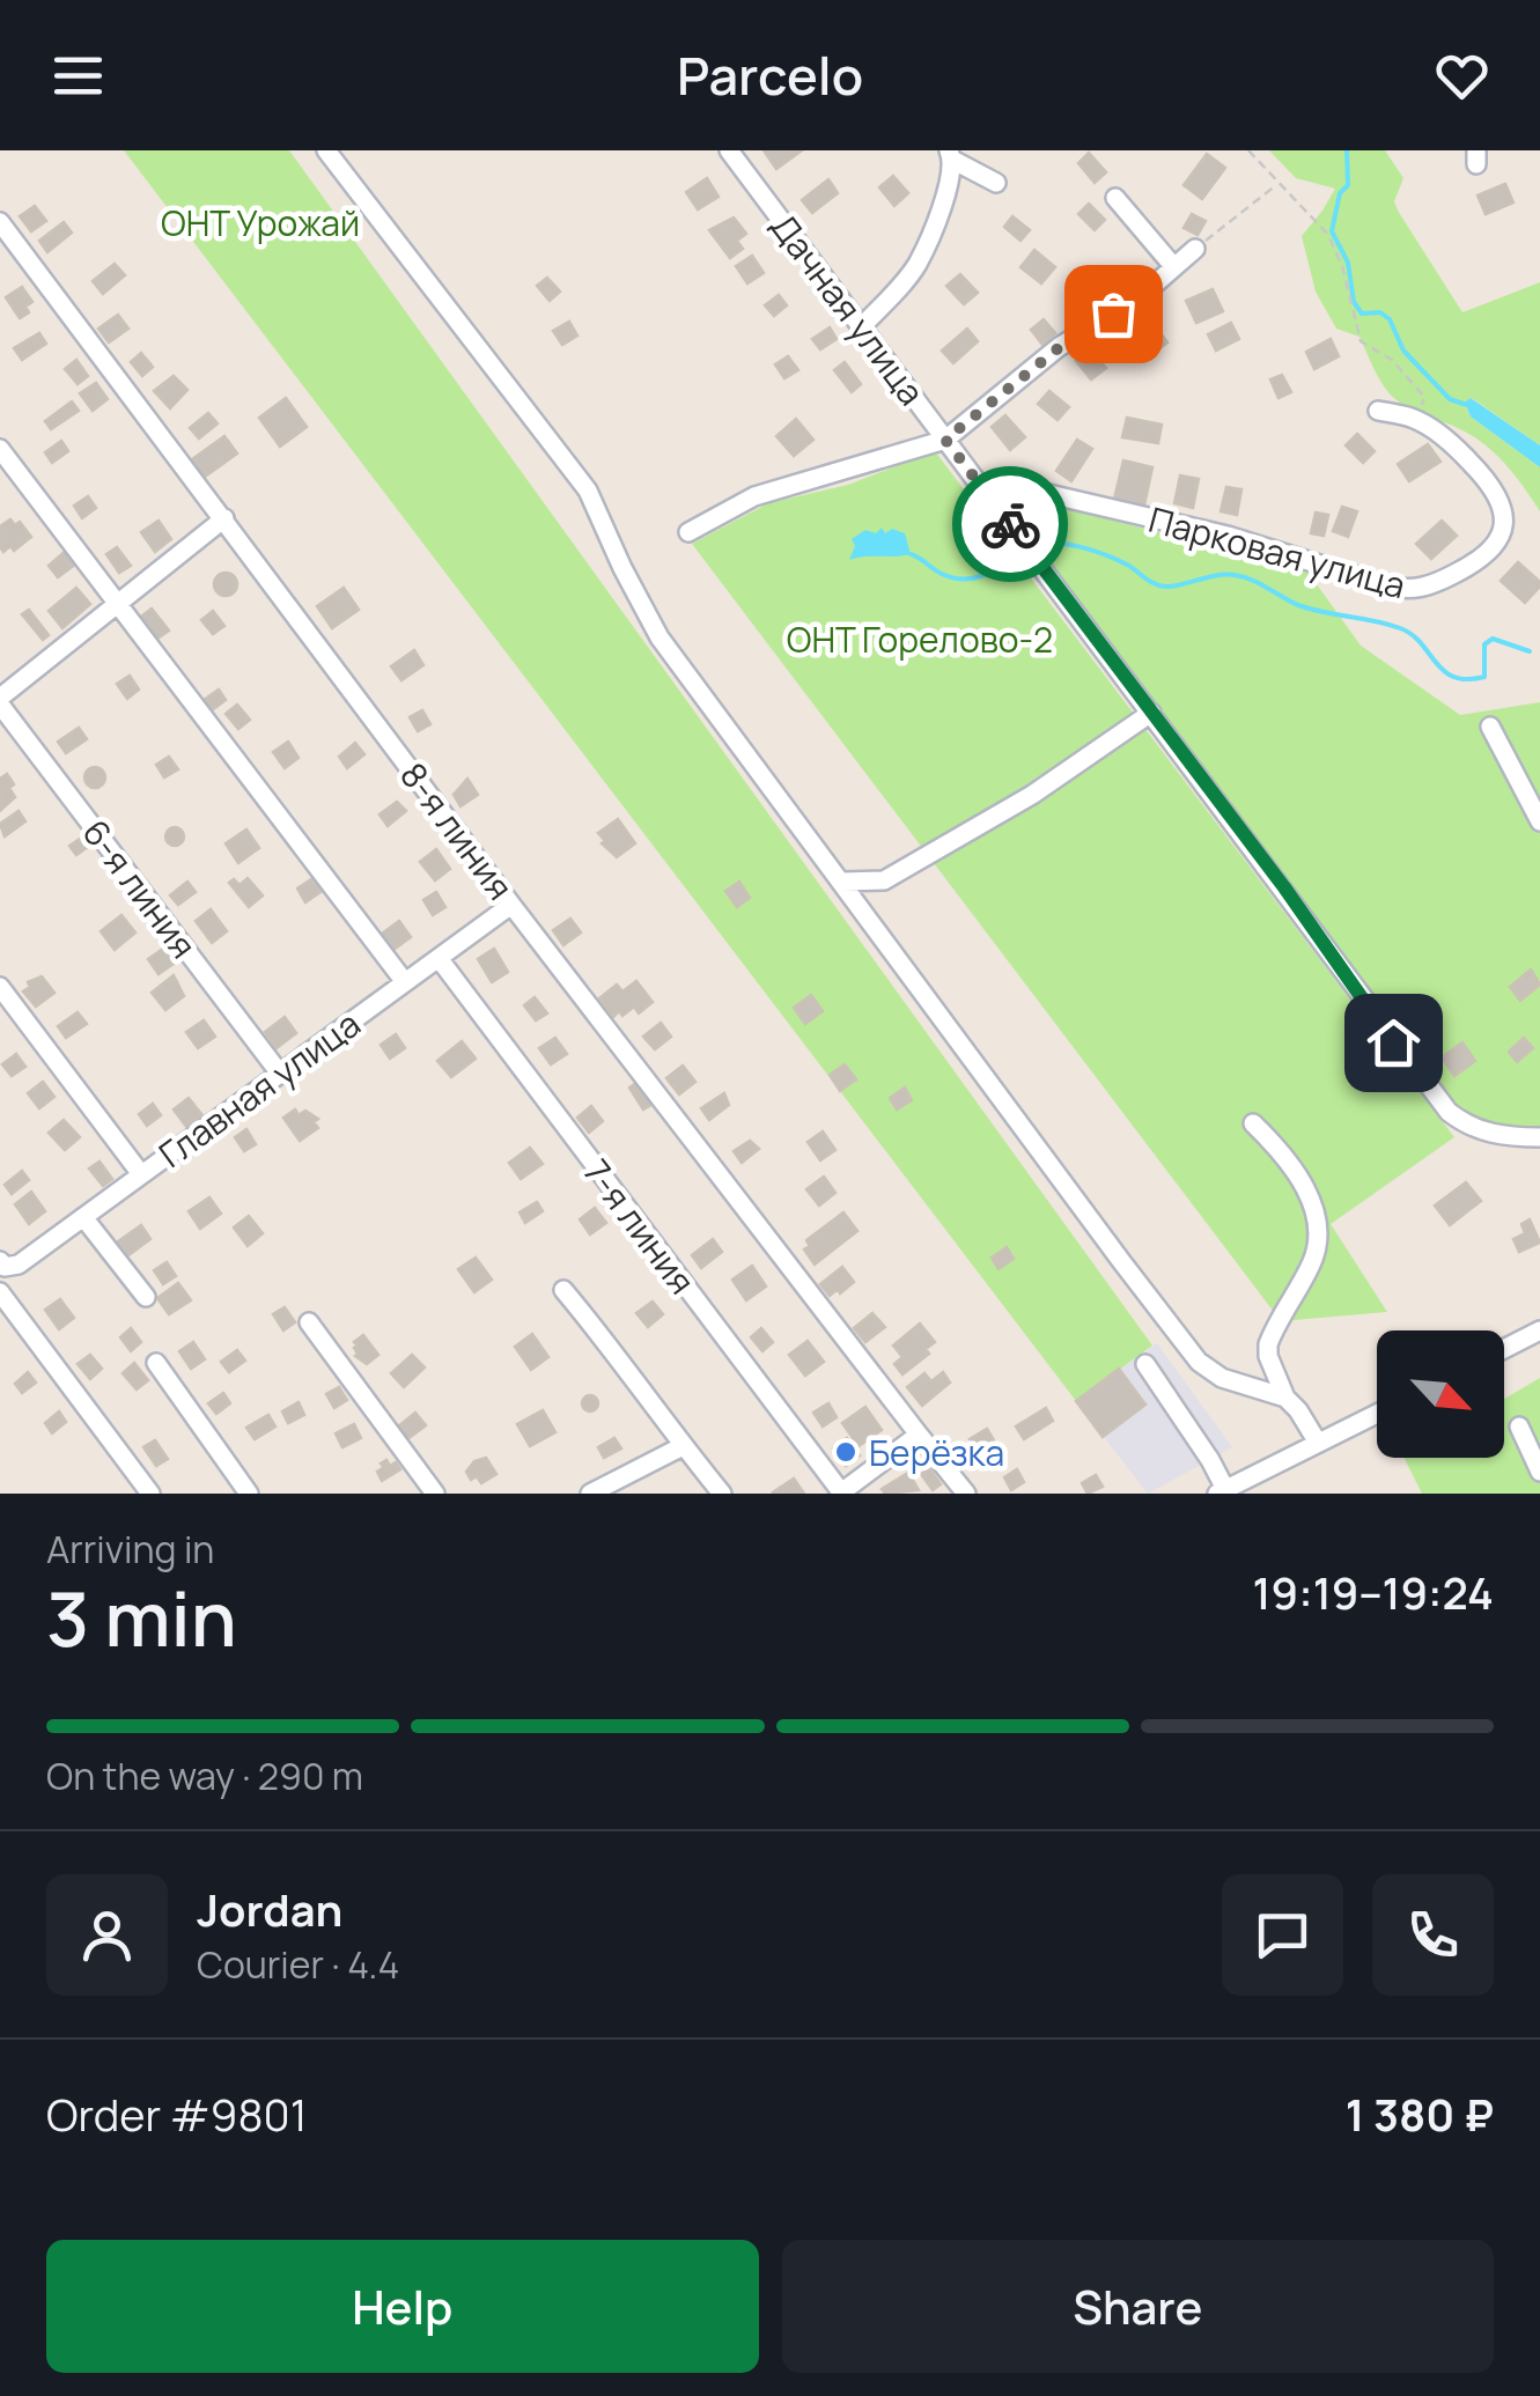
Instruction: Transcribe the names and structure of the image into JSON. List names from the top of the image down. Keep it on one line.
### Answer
{"streets":{"street":["Дачная улица","Парковая улица","8-я линия","6-я линия","Главная улица","7-я линия"]},"crossings":[["Дачная улица","Парковая улица"],["8-я линия","Главная улица"],["6-я линия","Главная улица"],["Главная улица","7-я линия"]],"parks":["ОНТ Урожай","ОНТ Горелово-2"],"places":["Берёзка"],"north":"bottom right","page":{"header":"Parcelo","heading":["3 min","Arriving in","19:19–19:24"],"panel":["Jordan","Courier · 4.4","Order #9801","1 380 ₽"],"bar":"On the way · 290 m","buttons":["Help","Share"]}}
